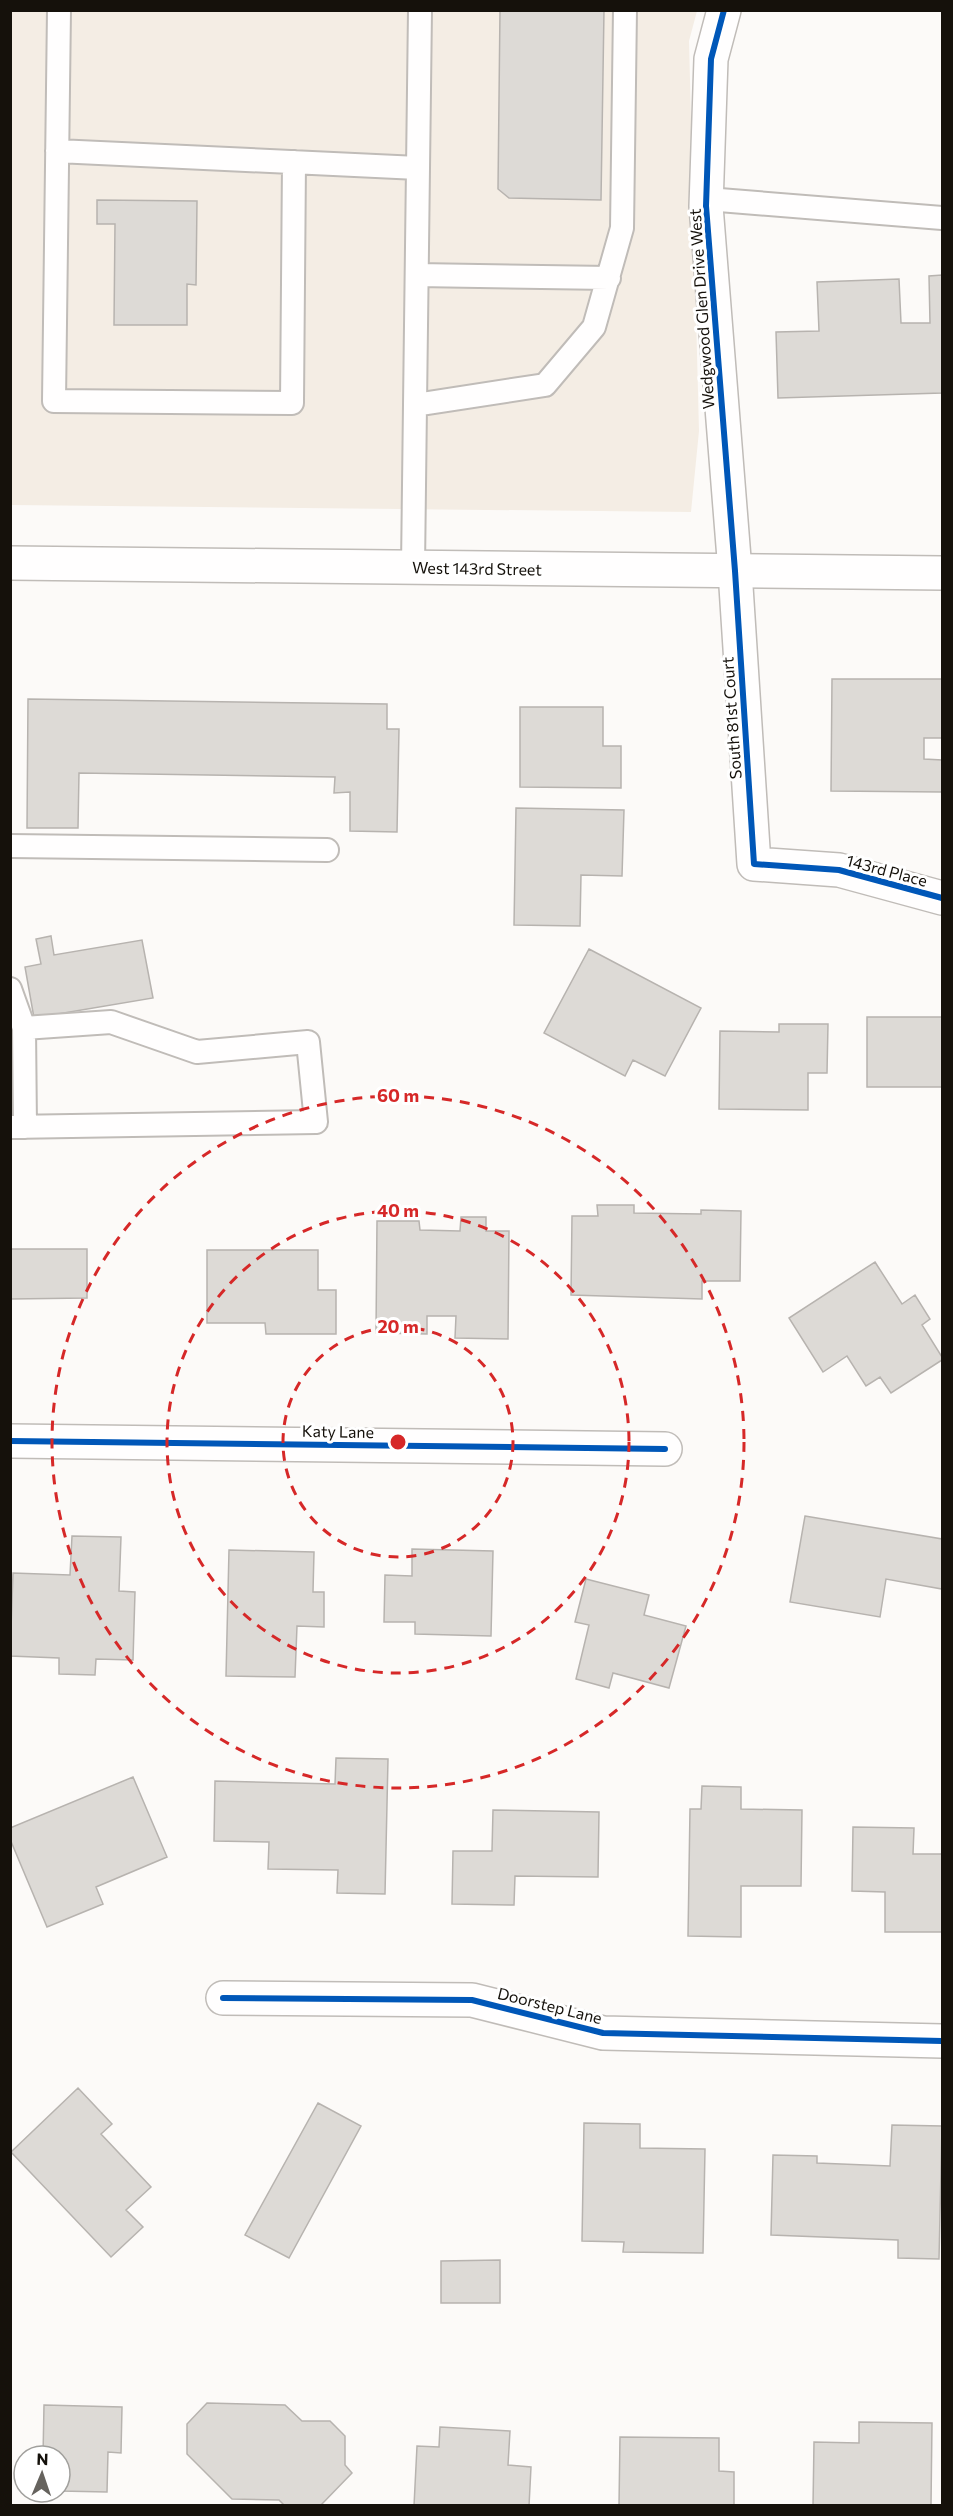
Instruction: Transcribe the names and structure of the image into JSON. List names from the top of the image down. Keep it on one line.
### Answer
{"streets":{"street":["Wedgwood Glen Drive West","West 143rd Street","South 81st Court","143rd Place","Katy Lane","Doorstep Lane"]},"crossings":[["Wedgwood Glen Drive West","West 143rd Street"],["Wedgwood Glen Drive West","South 81st Court"],["West 143rd Street","South 81st Court"],["South 81st Court","143rd Place"]],"north":"top","rings":["60 m","40 m","20 m"]}
